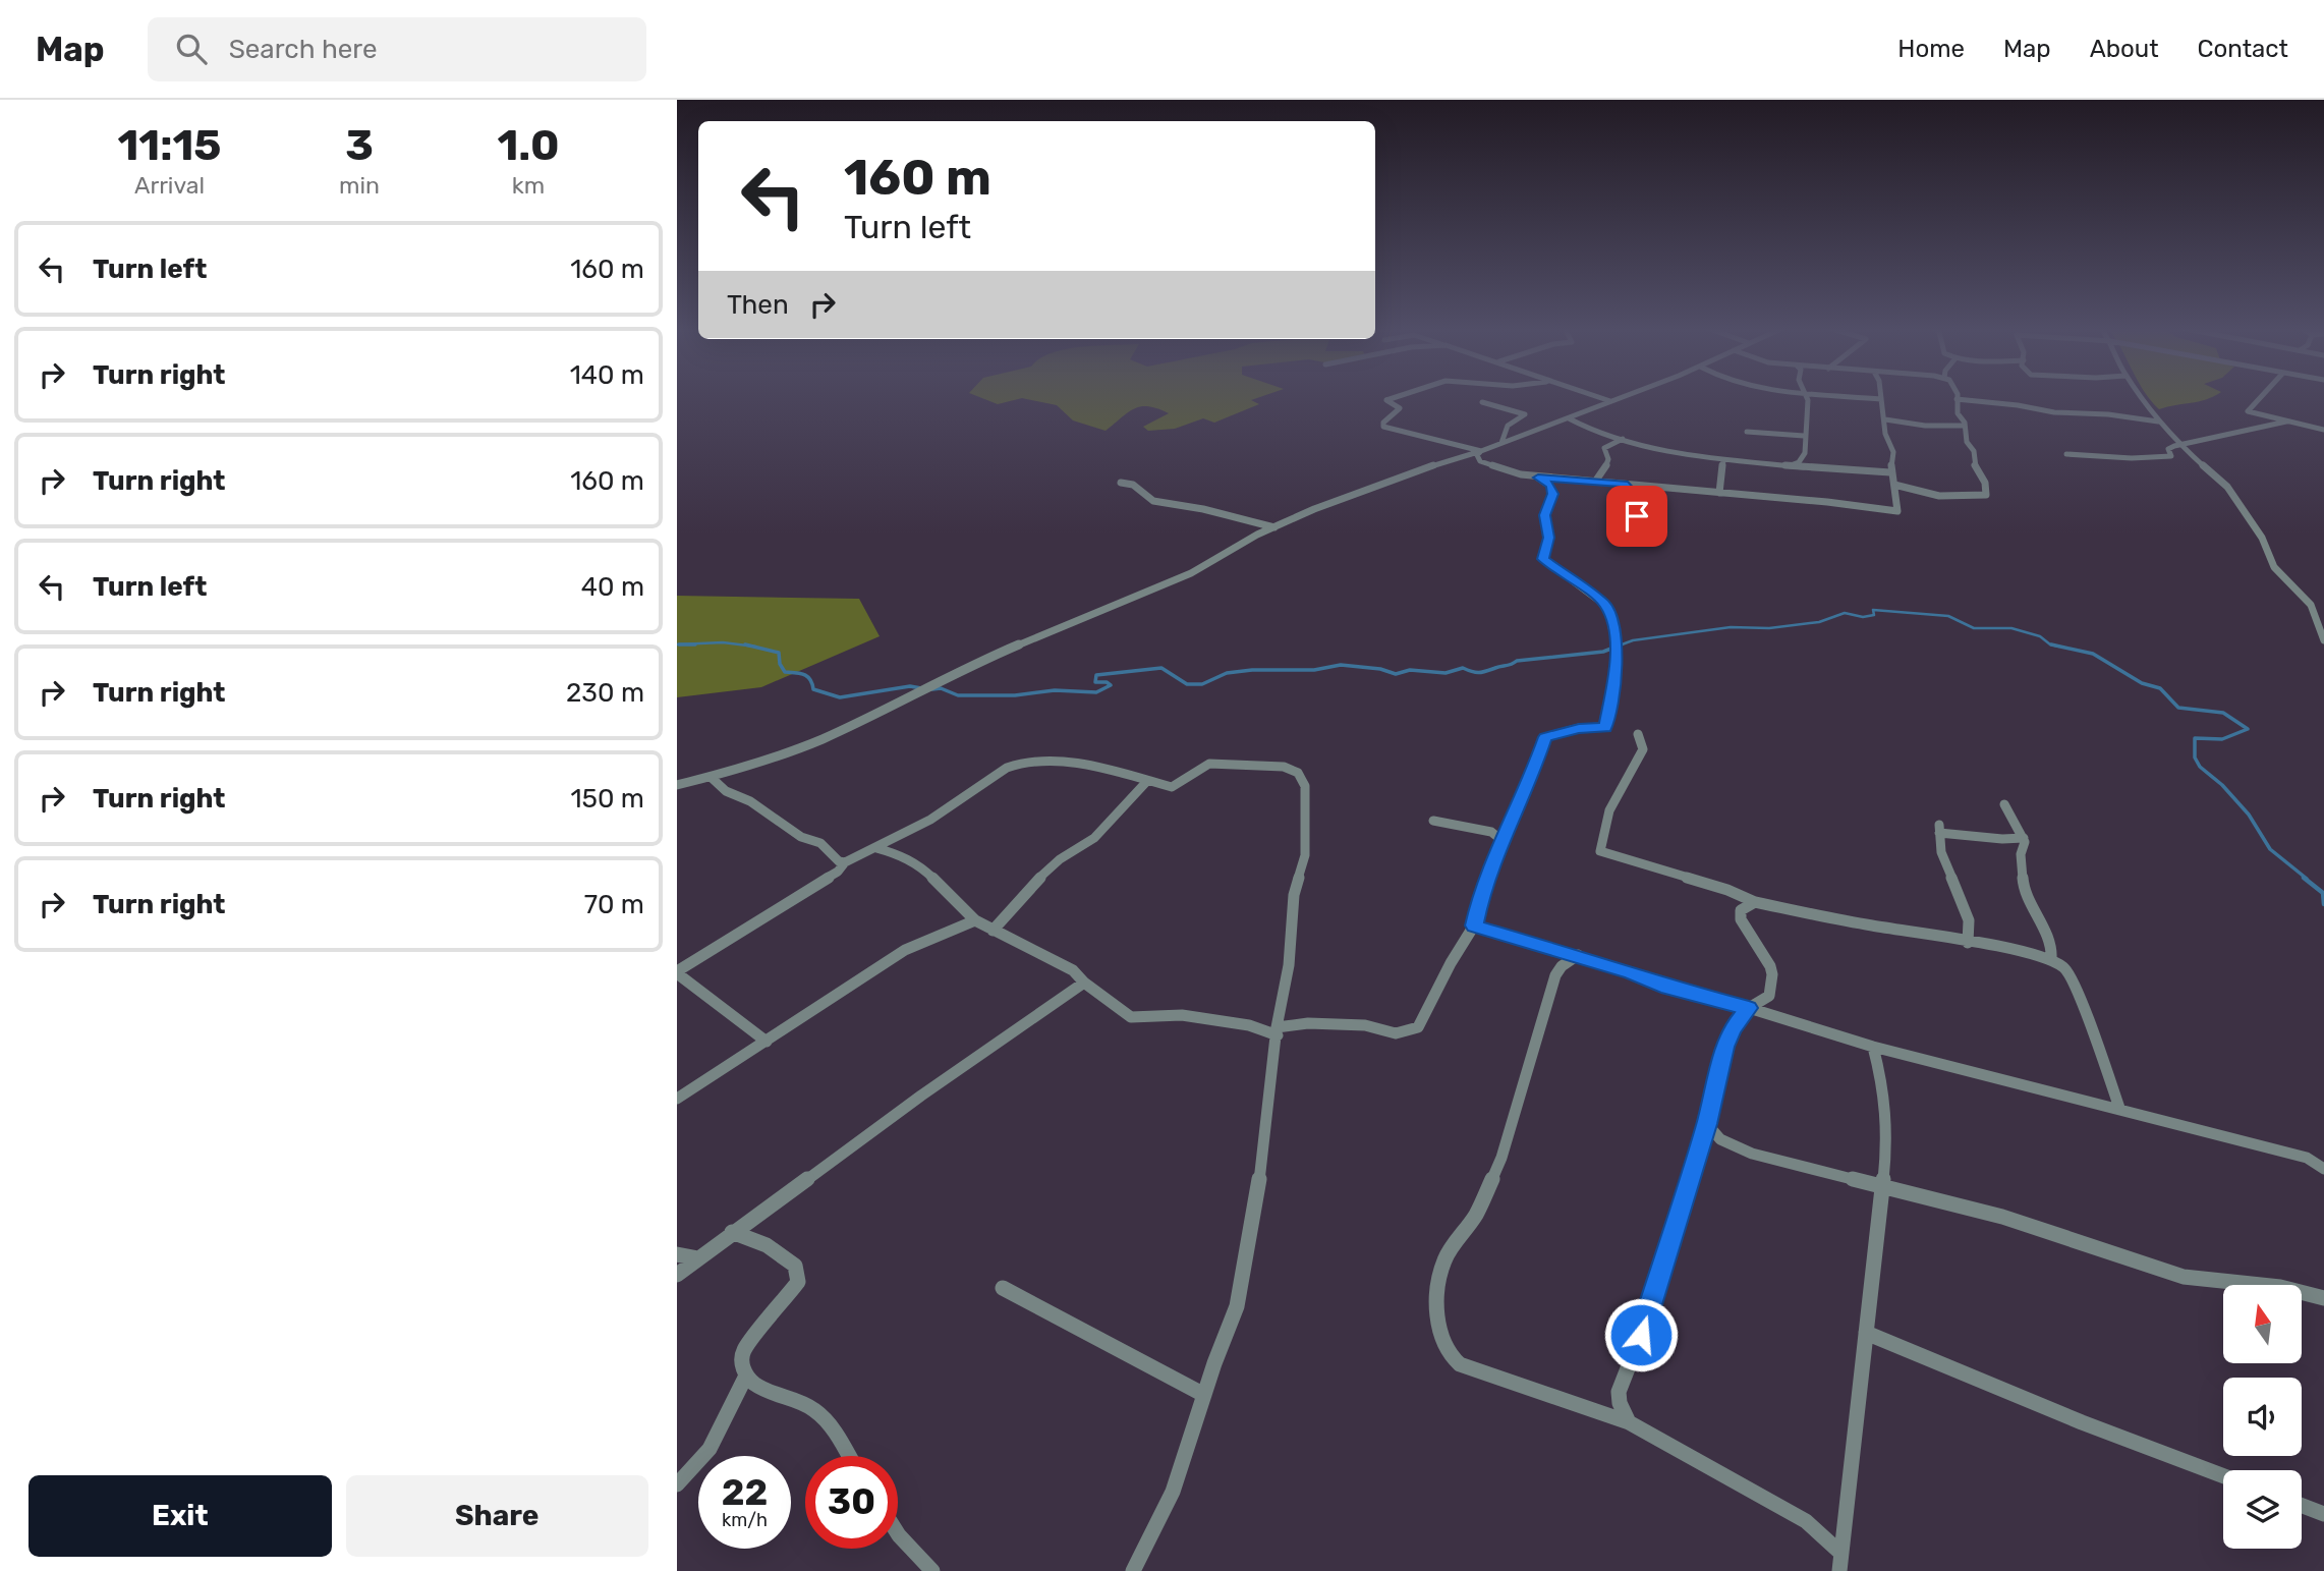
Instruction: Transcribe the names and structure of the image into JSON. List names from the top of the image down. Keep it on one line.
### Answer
{"north":"top","page":{"header":"Map","search":"Search here","nav":["Home","Map","About","Contact"],"eta":["11:15","Arrival","3","min","1.0","km"],"turn":["160 m","Turn left"],"list":[{"name":"Turn left","value":"160 m"},{"name":"Turn right","value":"140 m"},{"name":"Turn right","value":"160 m"},{"name":"Turn left","value":"40 m"},{"name":"Turn right","value":"230 m"},{"name":"Turn right","value":"150 m"},{"name":"Turn right","value":"70 m"}],"then":"Then","speed":"22 km/h","limit":"30","buttons":["Exit","Share"]}}
